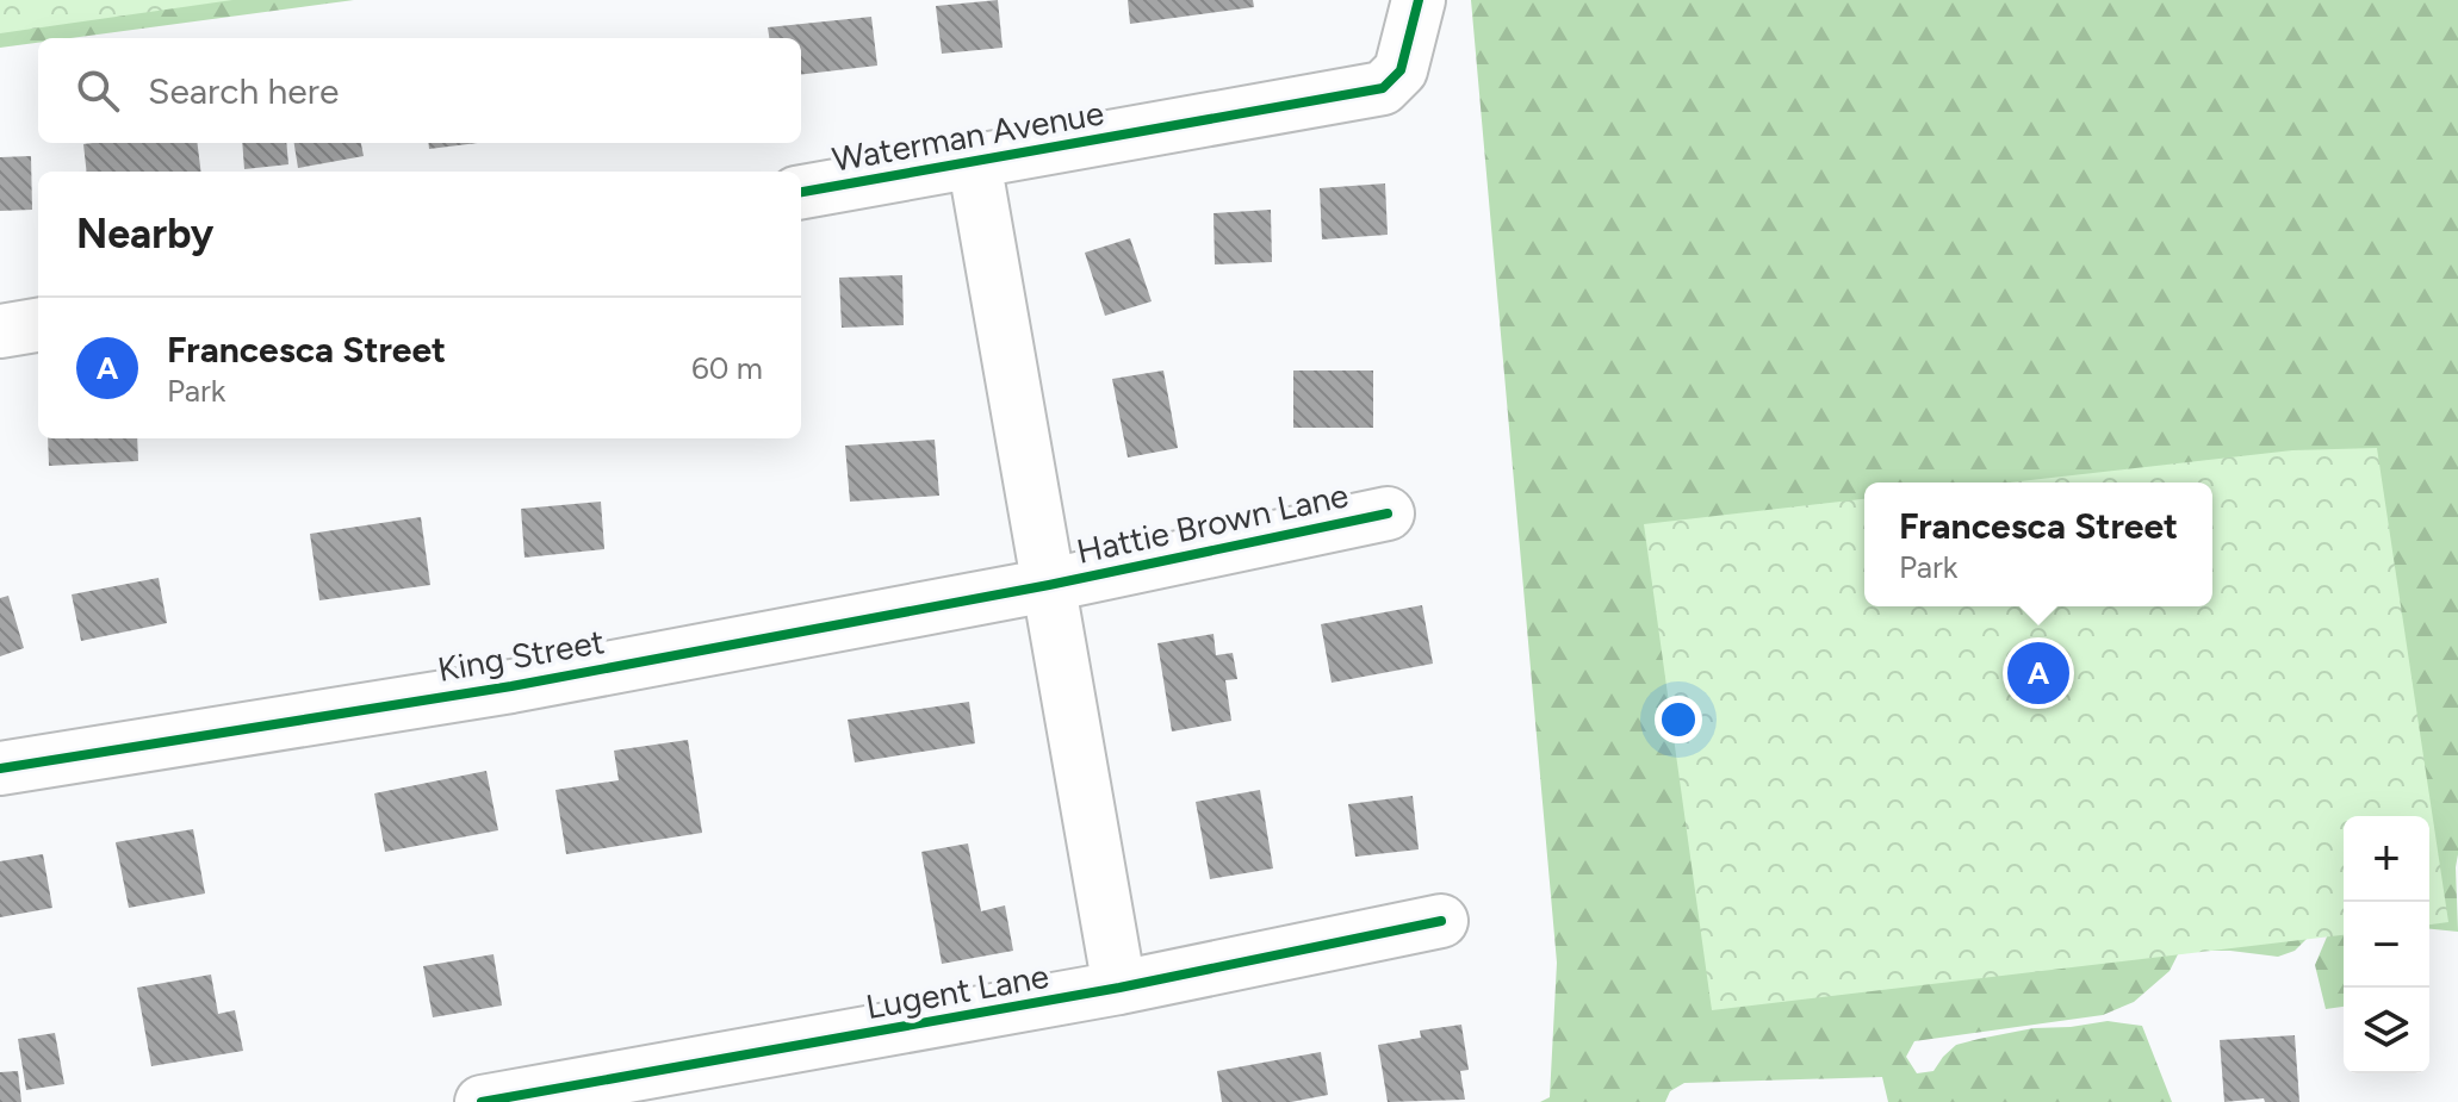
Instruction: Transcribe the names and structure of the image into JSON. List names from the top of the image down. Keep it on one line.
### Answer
{"streets":{"street":["Waterman Avenue","Hattie Brown Lane","King Street","Lugent Lane"]},"crossings":[["Waterman Avenue","Hattie Brown Lane"],["Hattie Brown Lane","King Street"],["Hattie Brown Lane","Lugent Lane"]],"page":{"search":"Search here","heading":"Nearby","list":[{"mark":"A","name":"Francesca Street","note":"Park","value":"60 m"}],"popup":["Francesca Street","Park"],"pins":"A","map_buttons":["+","−"]}}
